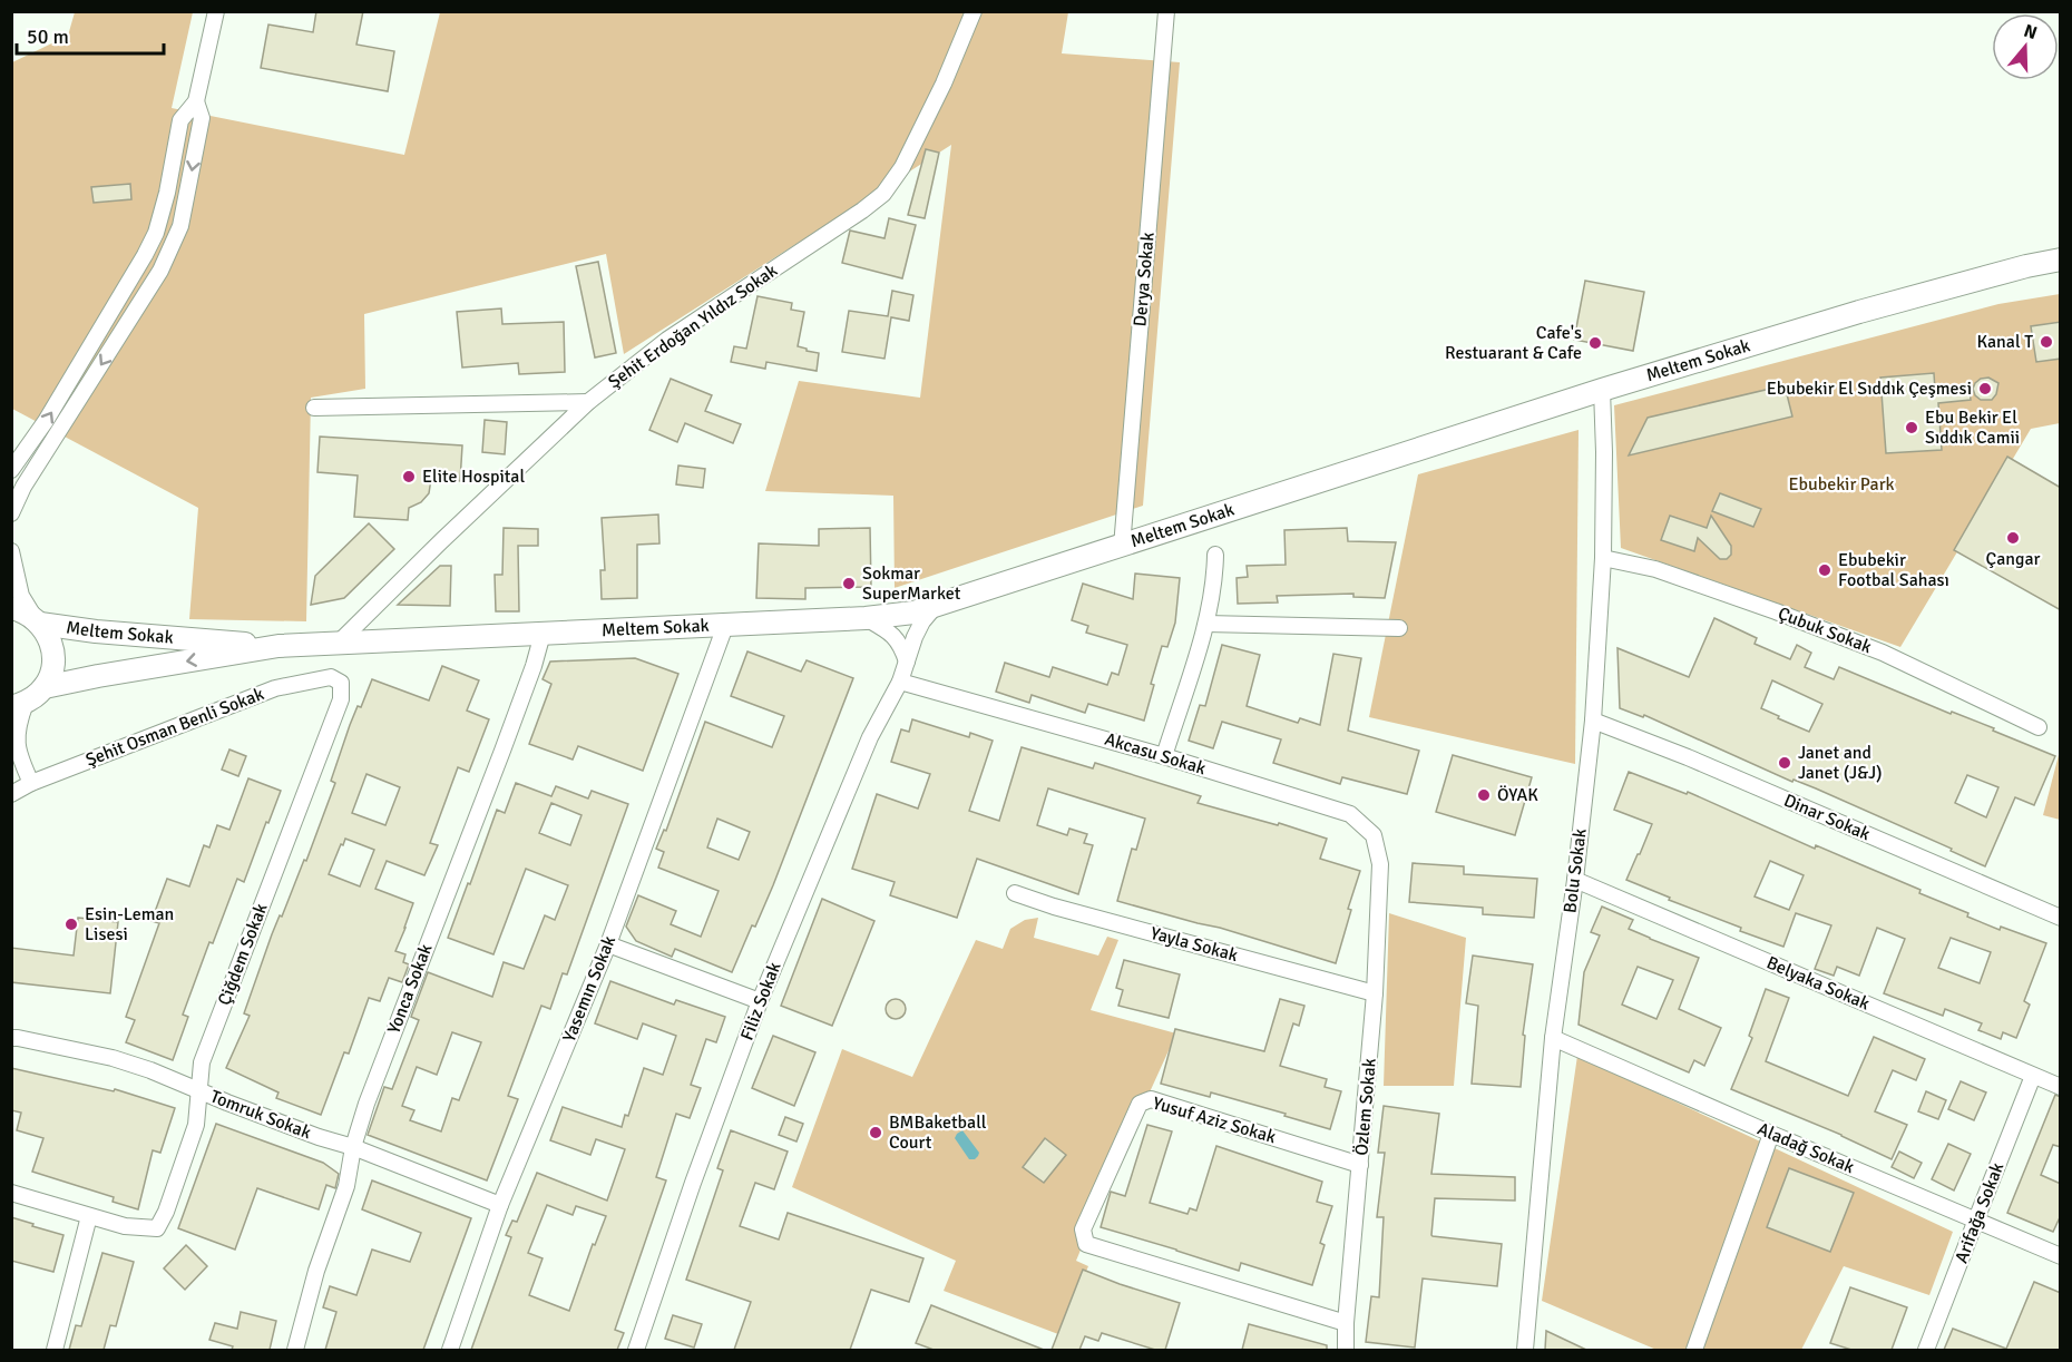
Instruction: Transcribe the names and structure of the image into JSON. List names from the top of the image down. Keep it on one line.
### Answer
{"streets":{"main road":["Meltem Sokak"],"street":["Derya Sokak","Şehit Erdoğan Yıldız Sokak","Çubuk Sokak","Şehit Osman Benli Sokak","Akcasu Sokak","Dinar Sokak","Bolu Sokak","Yayla Sokak","Çiğdem Sokak","Belyaka Sokak","Yonca Sokak","Yasemın Sokak","Filiz Sokak","Özlem Sokak","Tomruk Sokak","Yusuf Aziz Sokak","Aladağ Sokak","Arifağa Sokak"]},"crossings":[["Derya Sokak","Meltem Sokak"],["Şehit Erdoğan Yıldız Sokak","Meltem Sokak"],["Meltem Sokak","Bolu Sokak"],["Meltem Sokak","Yonca Sokak"],["Meltem Sokak","Yasemın Sokak"],["Meltem Sokak","Filiz Sokak"],["Çubuk Sokak","Bolu Sokak"],["Şehit Osman Benli Sokak","Çiğdem Sokak"],["Akcasu Sokak","Filiz Sokak"],["Akcasu Sokak","Özlem Sokak"],["Dinar Sokak","Bolu Sokak"],["Bolu Sokak","Belyaka Sokak"],["Bolu Sokak","Aladağ Sokak"],["Yayla Sokak","Özlem Sokak"],["Çiğdem Sokak","Tomruk Sokak"],["Belyaka Sokak","Arifağa Sokak"],["Yonca Sokak","Tomruk Sokak"],["Yasemın Sokak","Tomruk Sokak"],["Özlem Sokak","Yusuf Aziz Sokak"],["Aladağ Sokak","Arifağa Sokak"]],"parks":["Ebubekir Park"],"places":["Kanal T","Cafe's Restuarant & Cafe","Ebubekir El Sıddık Çeşmesi","Ebu Bekir El Sıddık Camii","Elite Hospital","Çangar","Ebubekir Footbal Sahası","Sokmar SuperMarket","Janet and Janet (J&J)","ÖYAK","Esin-Leman Lisesi","BMBaketball Court"],"scale_bar":"50 m","north":"top"}
